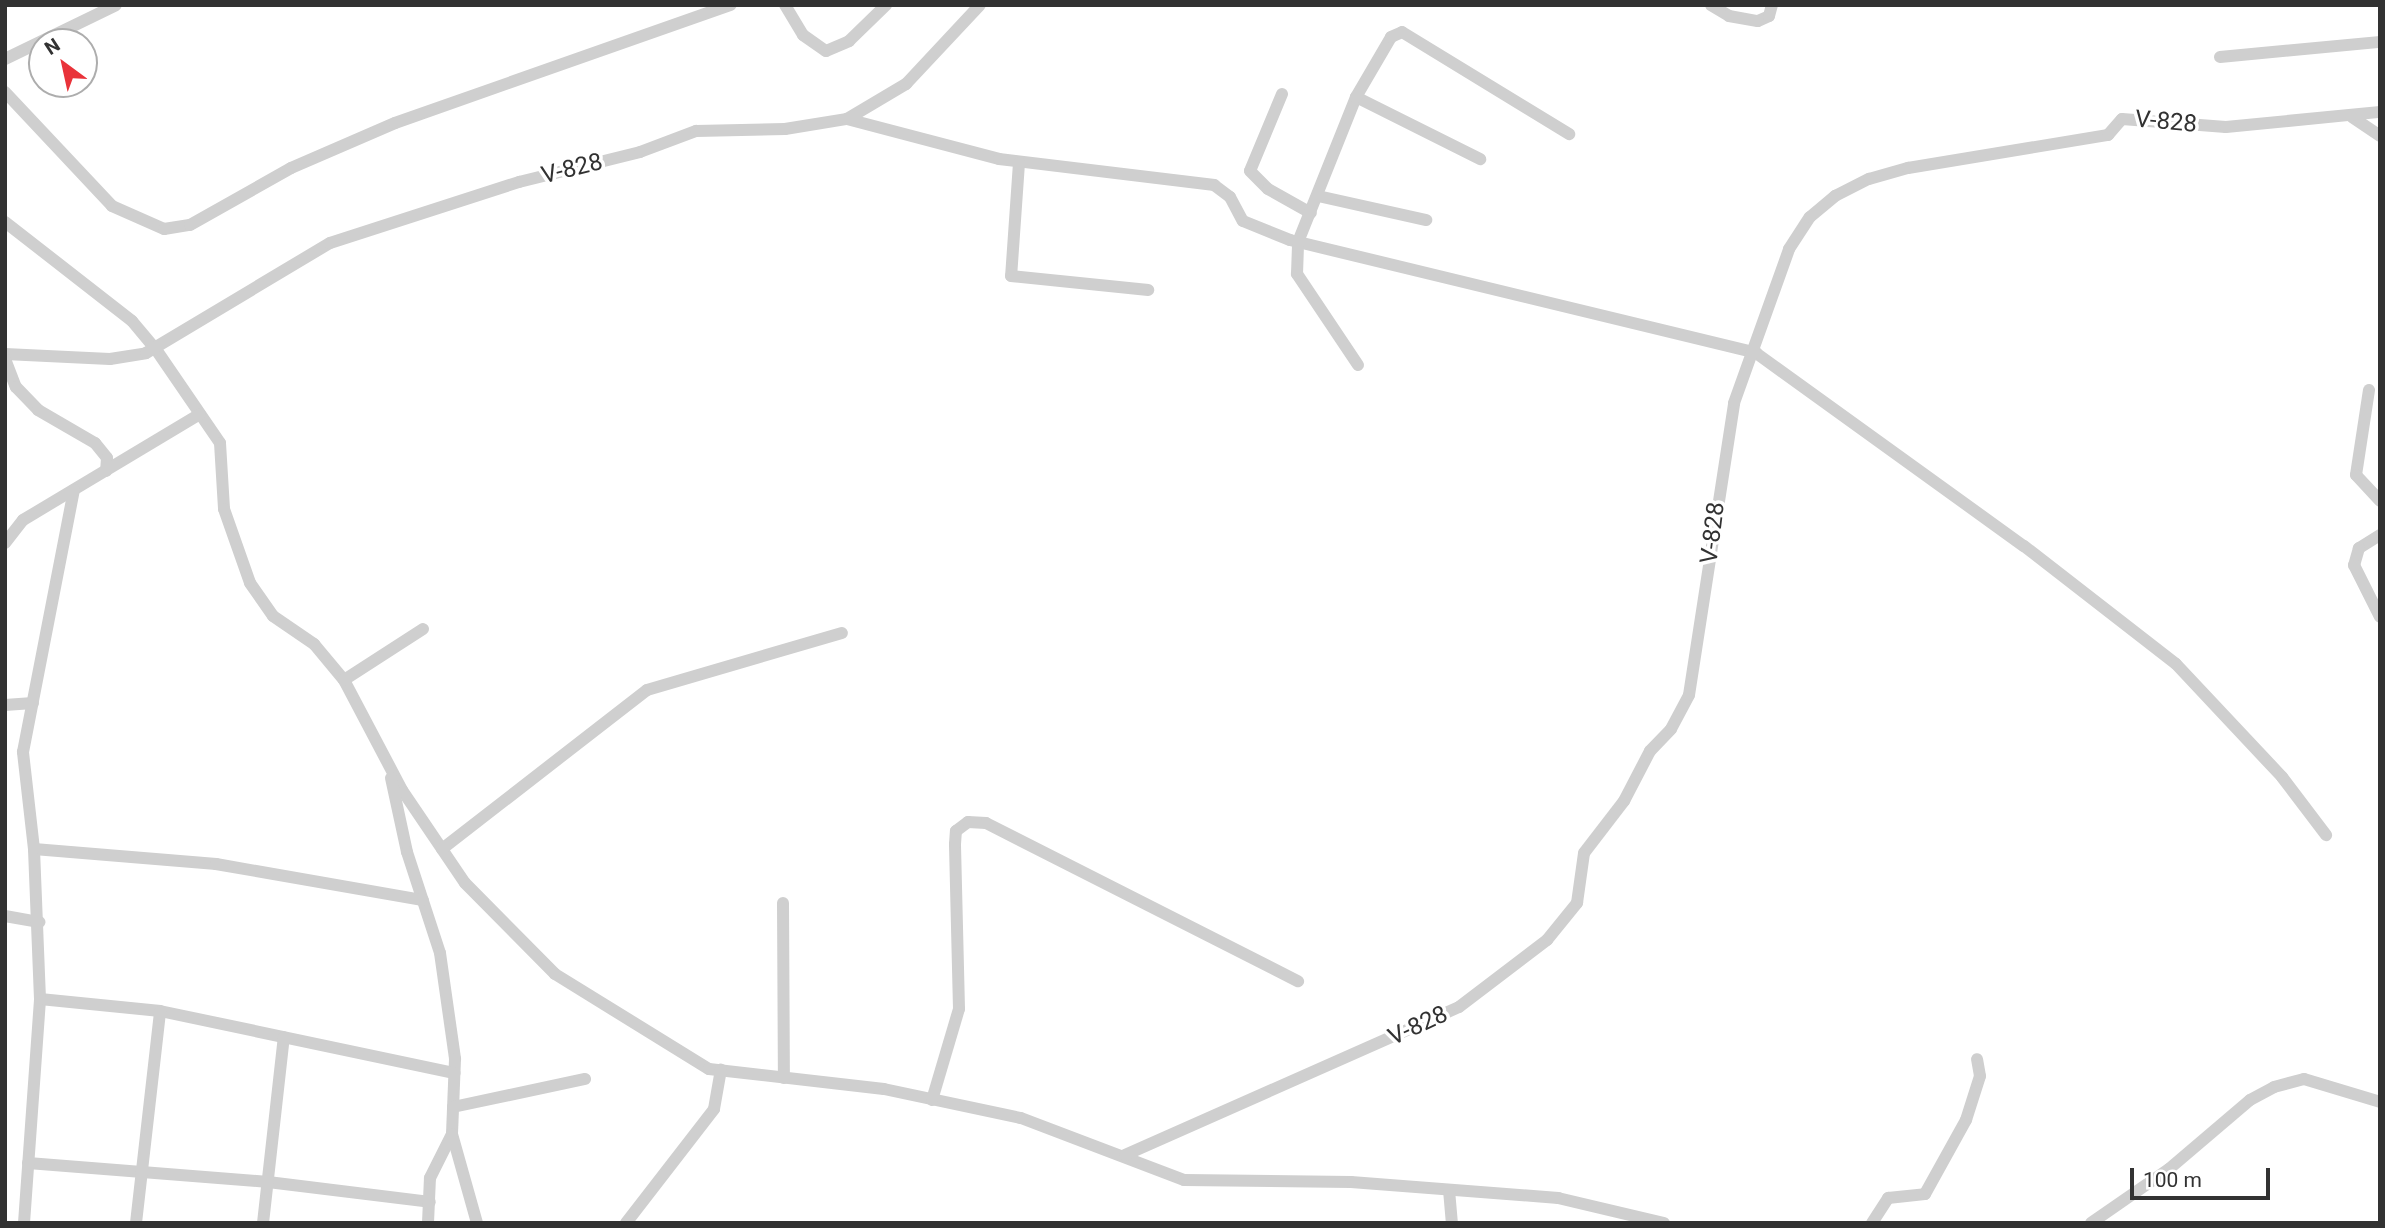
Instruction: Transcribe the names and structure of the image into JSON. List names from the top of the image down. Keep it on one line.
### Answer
{"streets":{"street":["V-828"]},"scale_bar":"100 m","north":"top left"}
